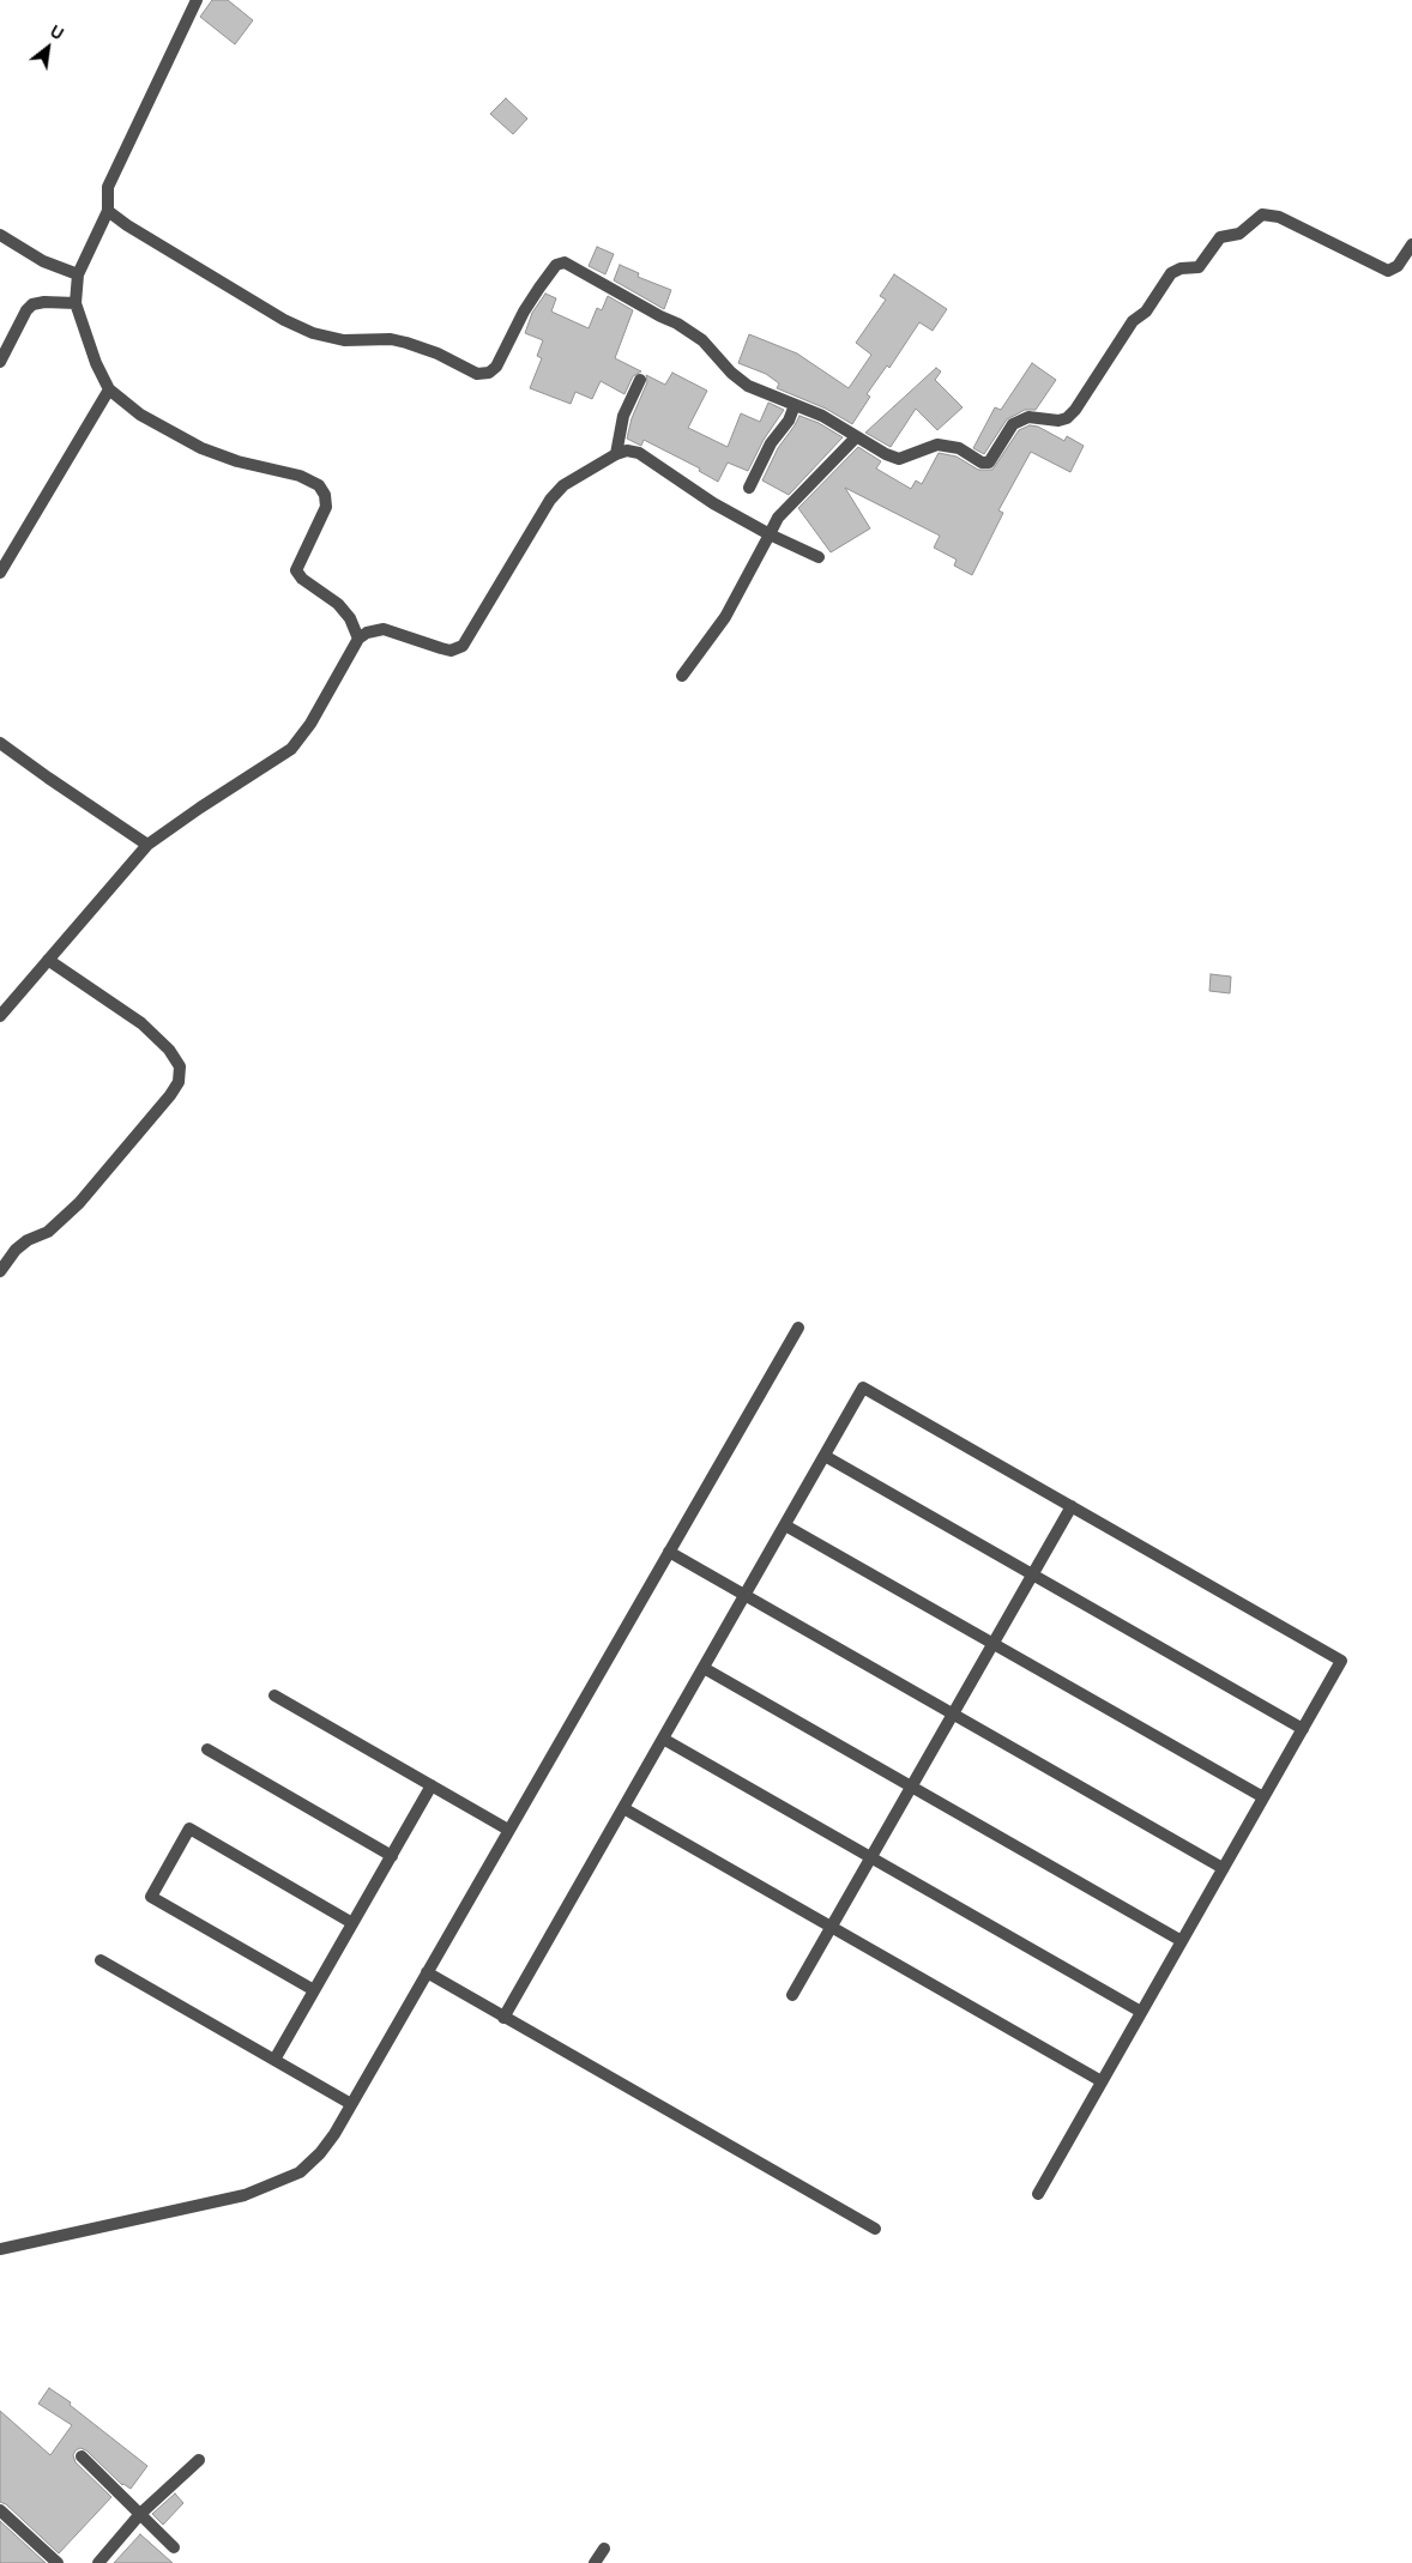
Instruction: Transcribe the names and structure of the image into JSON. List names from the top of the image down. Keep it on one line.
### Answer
{"north":"top right"}
